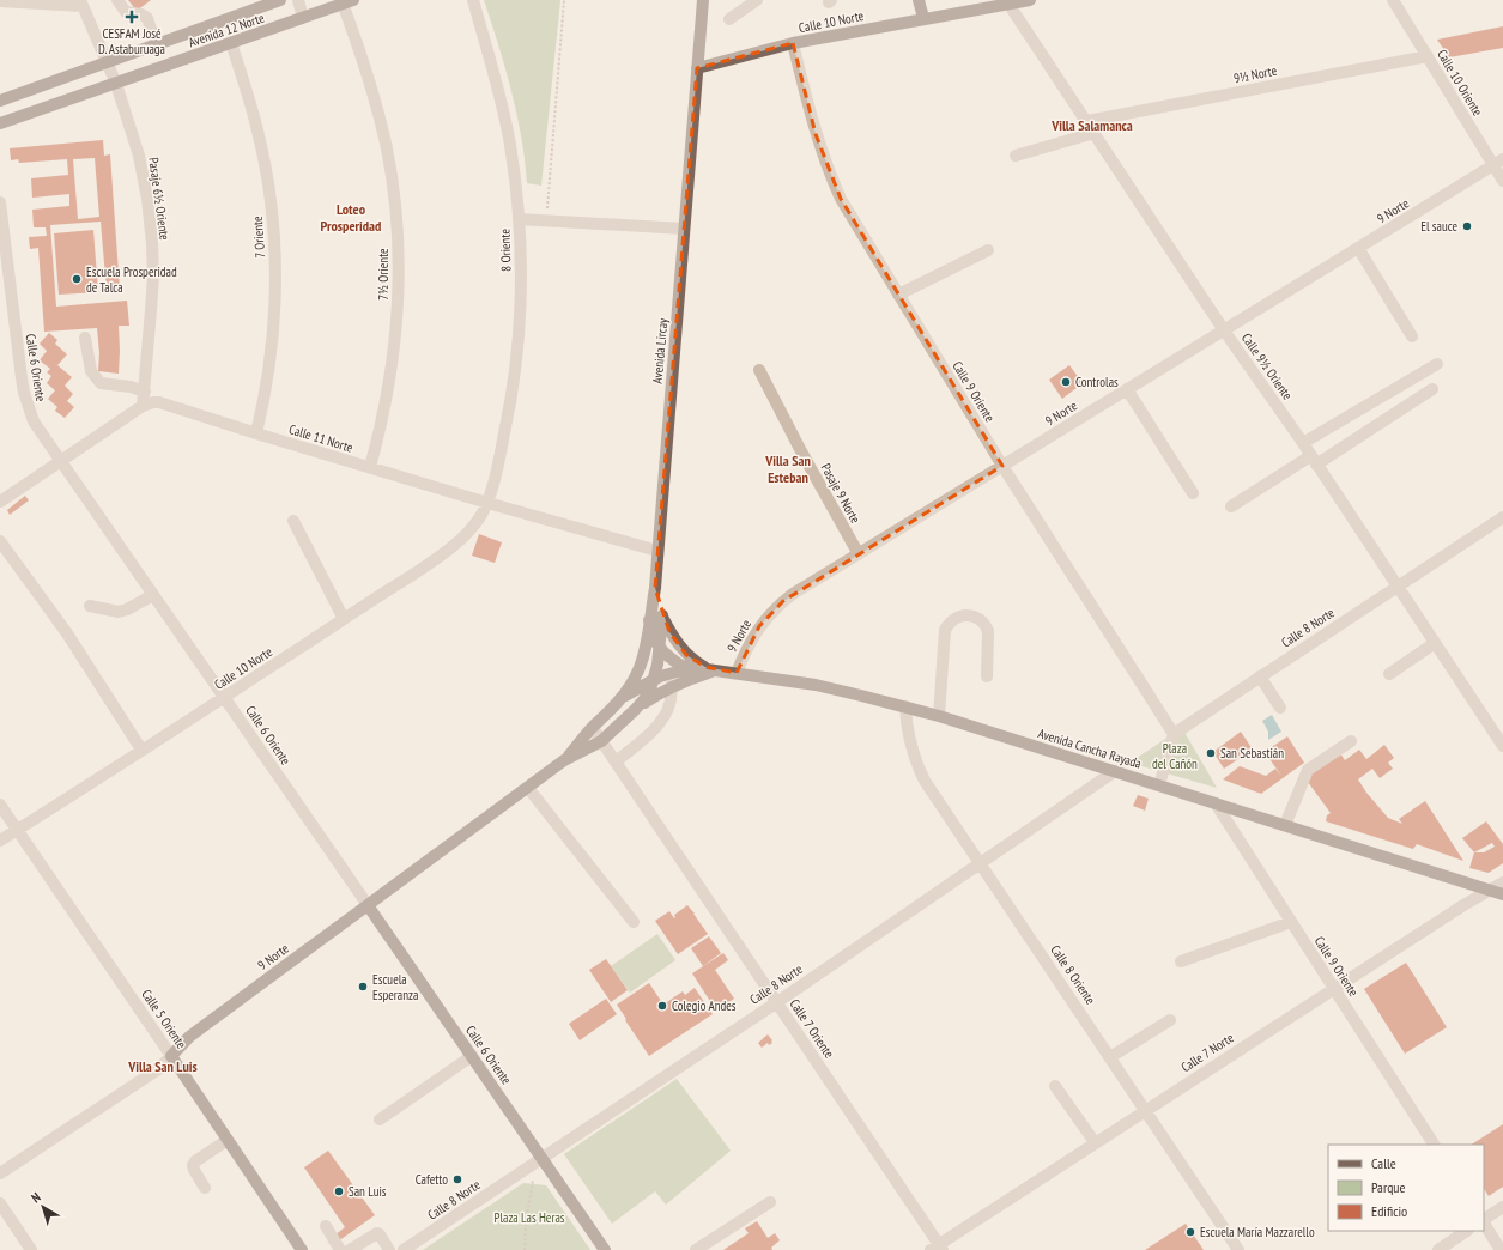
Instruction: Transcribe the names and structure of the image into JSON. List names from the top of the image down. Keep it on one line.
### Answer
{"streets":{"main road":["Calle 10 Norte","Avenida 12 Norte","9 Norte","Avenida Lircay","Calle 6 Oriente","Avenida Cancha Rayada","Calle 5 Oriente"],"street":["9½ Norte","Calle 10 Oriente","Pasaje 6½ Oriente","7 Oriente","8 Oriente","7½ Oriente","Calle 9½ Oriente","Calle 9 Oriente","Calle 11 Norte","Pasaje 9 Norte","Calle 8 Norte","Calle 8 Oriente","Calle 7 Oriente","Calle 7 Norte"]},"crossings":[["Calle 10 Norte","8 Oriente"],["Calle 10 Norte","Avenida Lircay"],["Calle 10 Norte","Calle 9½ Oriente"],["Calle 10 Norte","Calle 6 Oriente"],["Calle 10 Norte","Calle 9 Oriente"],["Calle 10 Norte","Calle 11 Norte"],["Calle 10 Norte","Calle 5 Oriente"],["Avenida 12 Norte","Pasaje 6½ Oriente"],["Avenida 12 Norte","7 Oriente"],["Avenida 12 Norte","7½ Oriente"],["9½ Norte","Calle 10 Oriente"],["9½ Norte","Calle 9½ Oriente"],["Calle 10 Oriente","9 Norte"],["Pasaje 6½ Oriente","Calle 11 Norte"],["9 Norte","Avenida Lircay"],["9 Norte","Calle 9½ Oriente"],["9 Norte","Calle 6 Oriente"],["9 Norte","Calle 9 Oriente"],["9 Norte","Pasaje 9 Norte"],["9 Norte","Avenida Cancha Rayada"],["9 Norte","Calle 5 Oriente"],["9 Norte","Calle 7 Oriente"],["7 Oriente","Calle 11 Norte"],["8 Oriente","Calle 11 Norte"],["7½ Oriente","Calle 11 Norte"],["Avenida Lircay","Calle 11 Norte"],["Avenida Lircay","Avenida Cancha Rayada"],["Calle 9½ Oriente","Calle 8 Norte"],["Calle 6 Oriente","Calle 11 Norte"],["Calle 6 Oriente","Calle 8 Norte"],["Calle 9 Oriente","Calle 8 Norte"],["Calle 9 Oriente","Avenida Cancha Rayada"],["Calle 9 Oriente","Calle 7 Norte"],["Calle 8 Norte","Avenida Cancha Rayada"],["Calle 8 Norte","Calle 8 Oriente"],["Calle 8 Norte","Calle 7 Oriente"],["Avenida Cancha Rayada","Calle 8 Oriente"],["Avenida Cancha Rayada","Calle 7 Norte"],["Calle 8 Oriente","Calle 7 Norte"],["Calle 7 Oriente","Calle 7 Norte"]],"districts":["Villa Salamanca","Loteo Prosperidad","Villa San Esteban","Villa San Luis"],"parks":["Plaza del Cañón","Plaza Las Heras"],"places":{"health":["CESFAM José D. Astaburuaga"],"other":["El sauce","Escuela Prosperidad de Talca","Controlas","San Sebastián","Escuela Esperanza","Colegio Andes","Cafetto","San Luis","Escuela María Mazzarello"]},"legend":["Calle","Parque","Edificio"],"north":"top left"}
